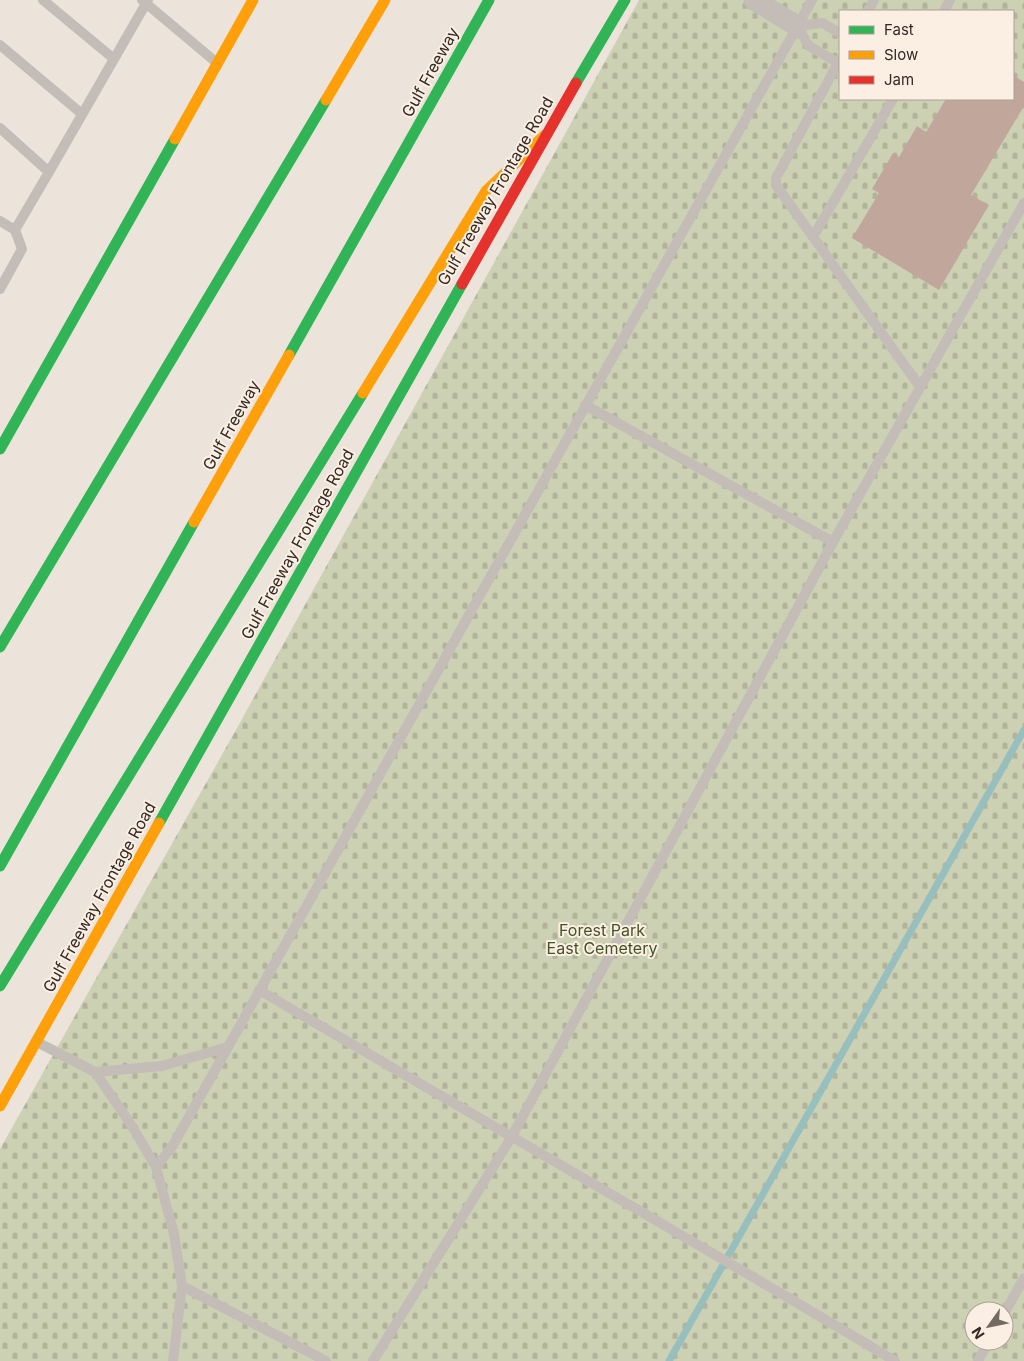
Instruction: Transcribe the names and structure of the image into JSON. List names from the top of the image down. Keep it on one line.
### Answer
{"streets":{"main road":["Gulf Freeway","Gulf Freeway Frontage Road"]},"parks":["Forest Park East Cemetery"],"legend":["Fast","Slow","Jam"],"north":"bottom left"}
